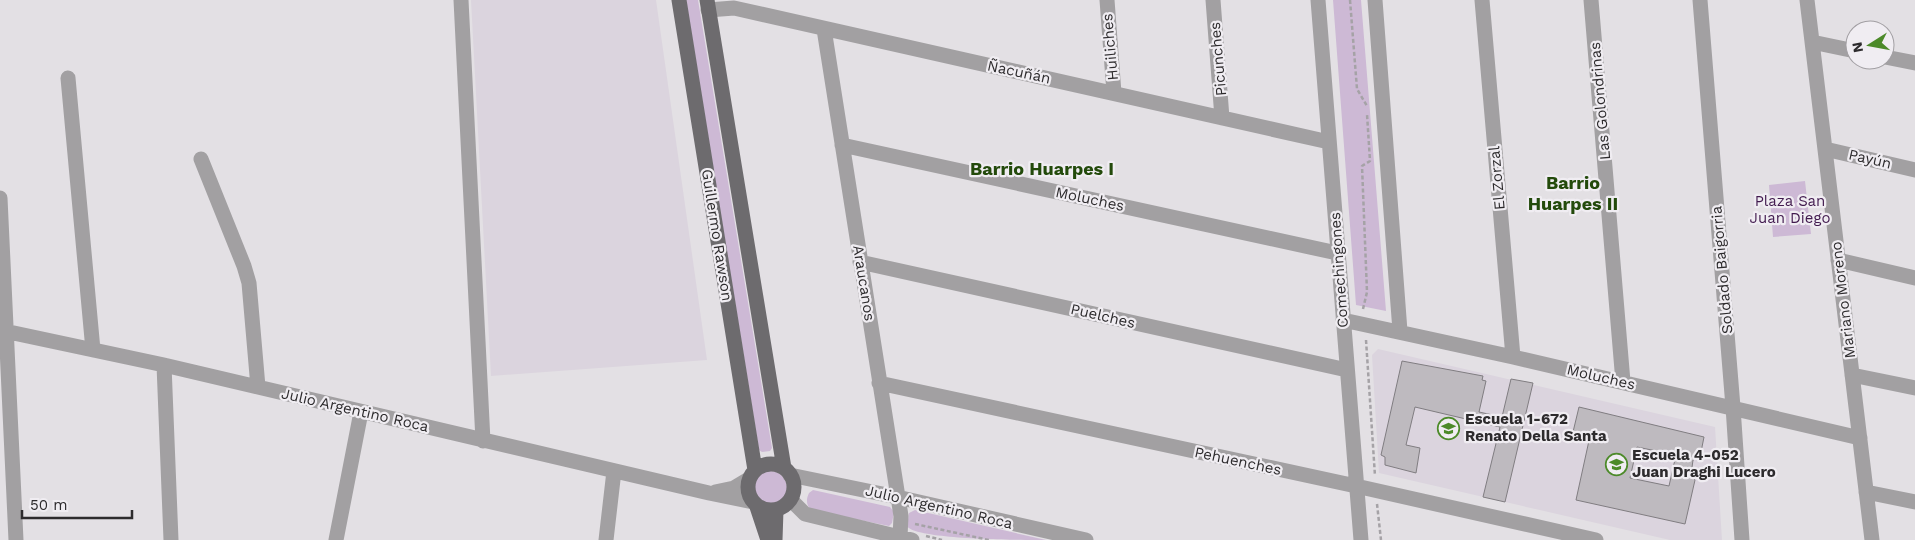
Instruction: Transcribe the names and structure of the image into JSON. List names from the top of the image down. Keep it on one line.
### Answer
{"streets":{"main road":["Guillermo Rawson"],"street":["Huiliches","Picunches","Ñacuñán","Las Golondrinas","Payún","El Zorzal","Moluches","Comechingones","Soldado Baigorria","Araucanos","Mariano Moreno","Puelches","Julio Argentino Roca","Pehuenches"]},"crossings":[["Huiliches","Ñacuñán"],["Picunches","Ñacuñán"],["Ñacuñán","Guillermo Rawson"],["Ñacuñán","Comechingones"],["Ñacuñán","Araucanos"],["Las Golondrinas","Moluches"],["Payún","Mariano Moreno"],["El Zorzal","Moluches"],["Moluches","Comechingones"],["Moluches","Soldado Baigorria"],["Moluches","Araucanos"],["Moluches","Mariano Moreno"],["Guillermo Rawson","Julio Argentino Roca"],["Comechingones","Puelches"],["Comechingones","Pehuenches"],["Araucanos","Puelches"],["Araucanos","Julio Argentino Roca"],["Araucanos","Pehuenches"]],"districts":["Barrio Huarpes I","Barrio Huarpes II"],"parks":["Plaza San Juan Diego"],"places":{"school or university":["Escuela 1-672 Renato Della Santa","Escuela 4-052 Juan Draghi Lucero"]},"scale_bar":"50 m","north":"left"}
